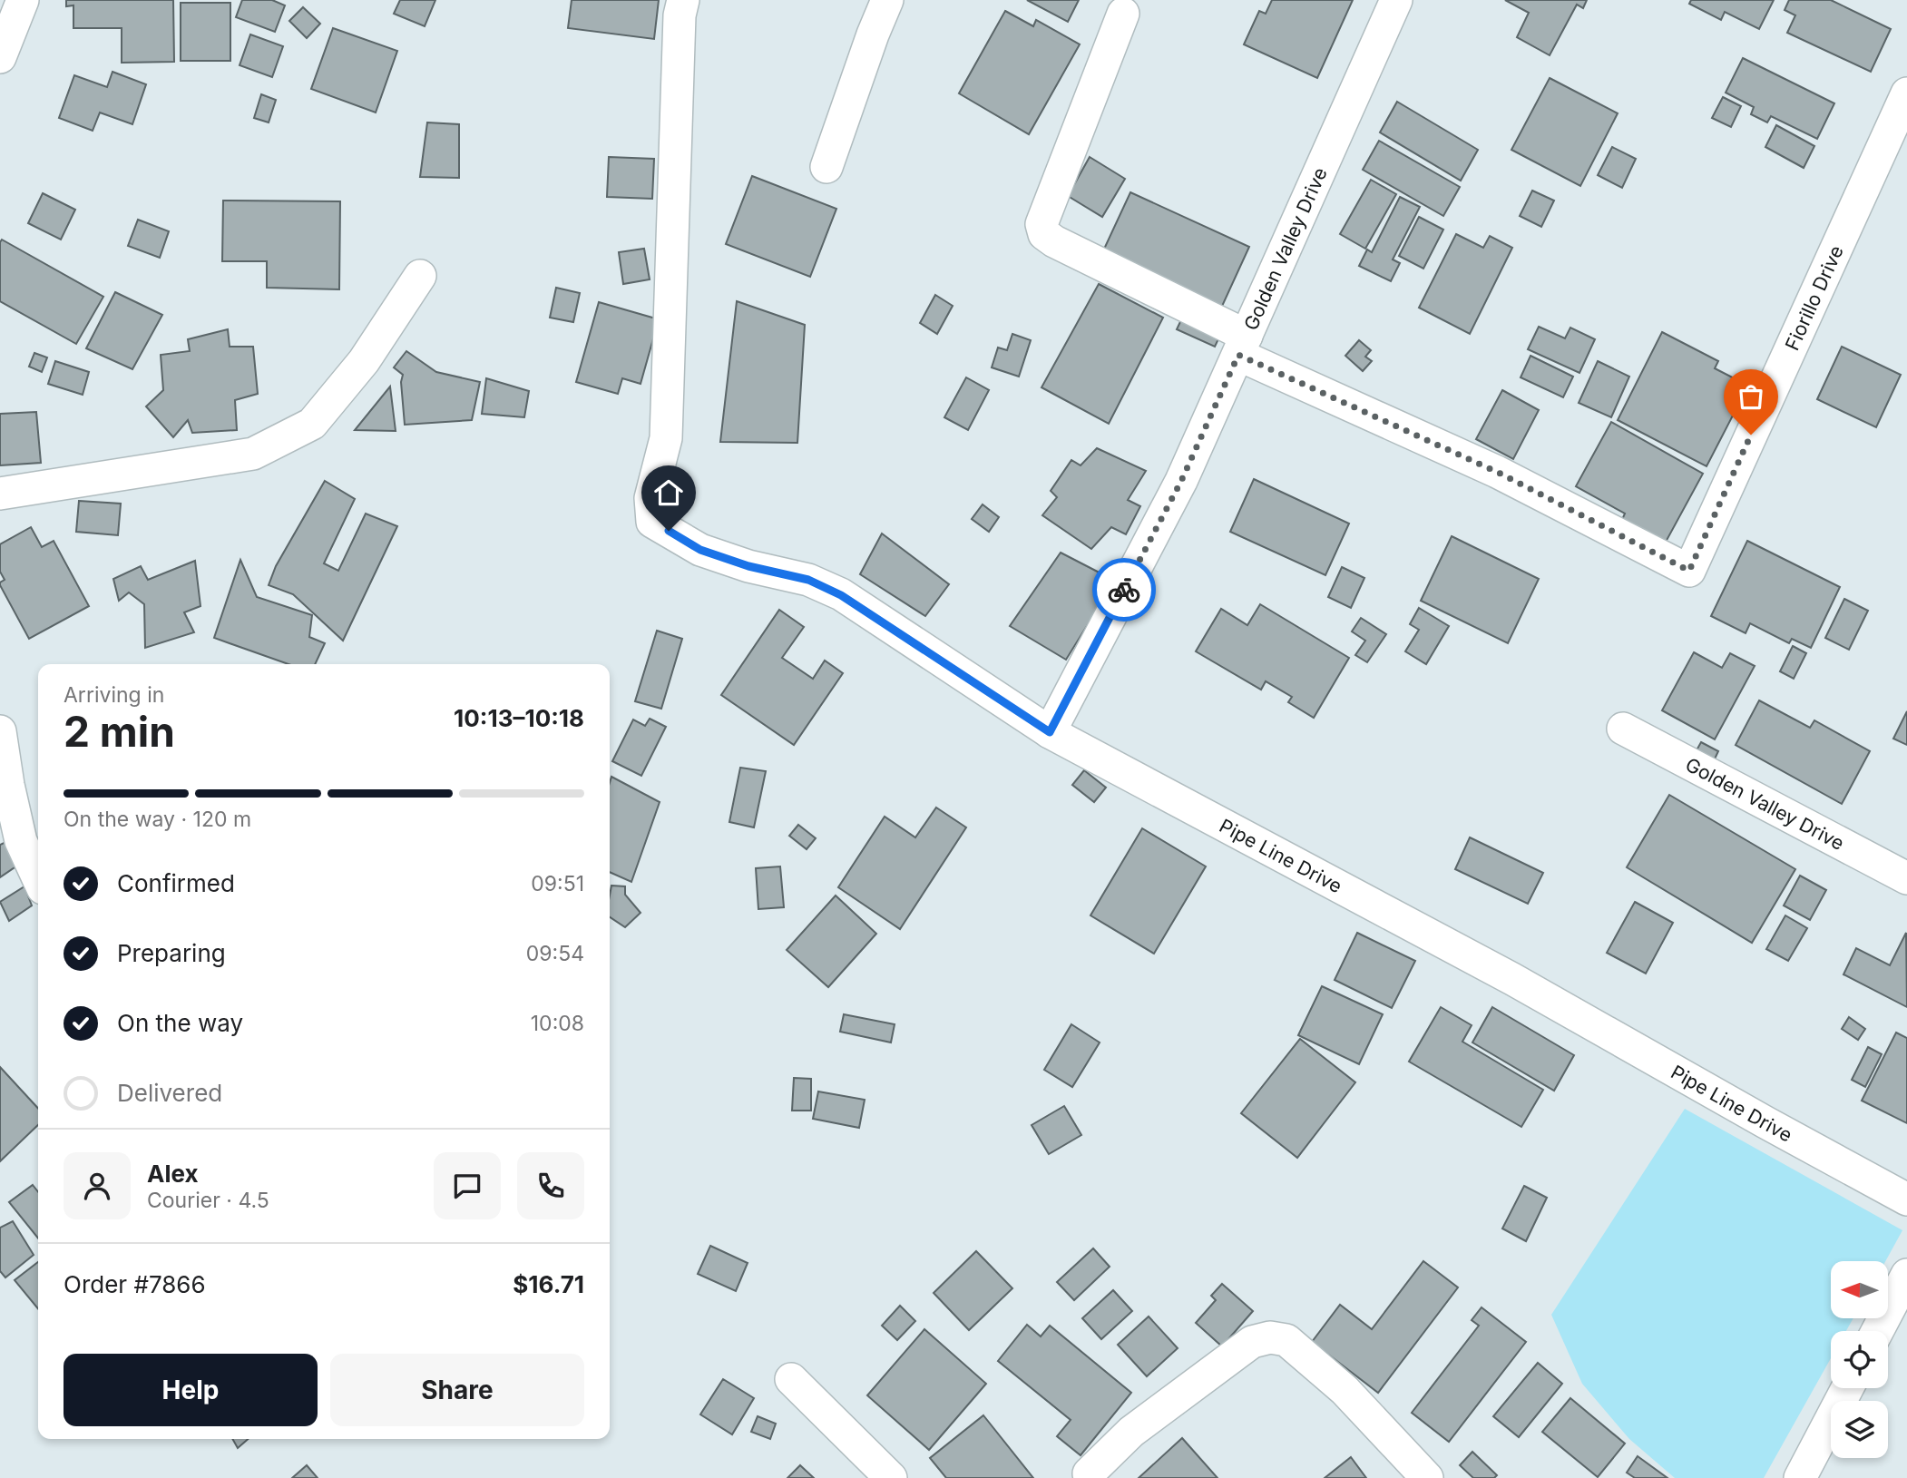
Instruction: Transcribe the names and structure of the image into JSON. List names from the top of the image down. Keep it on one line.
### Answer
{"streets":{"street":["Golden Valley Drive","Fiorillo Drive","Pipe Line Drive"]},"crossings":[["Golden Valley Drive","Fiorillo Drive"],["Golden Valley Drive","Pipe Line Drive"]],"north":"left","page":{"heading":["2 min","Arriving in","10:13–10:18"],"panel":["Alex","Courier · 4.5","Order #7866","$16.71"],"bar":"On the way · 120 m","list":[["Confirmed","09:51"],["Preparing","09:54"],["On the way","10:08"],"Delivered"],"buttons":["Help","Share"]}}
